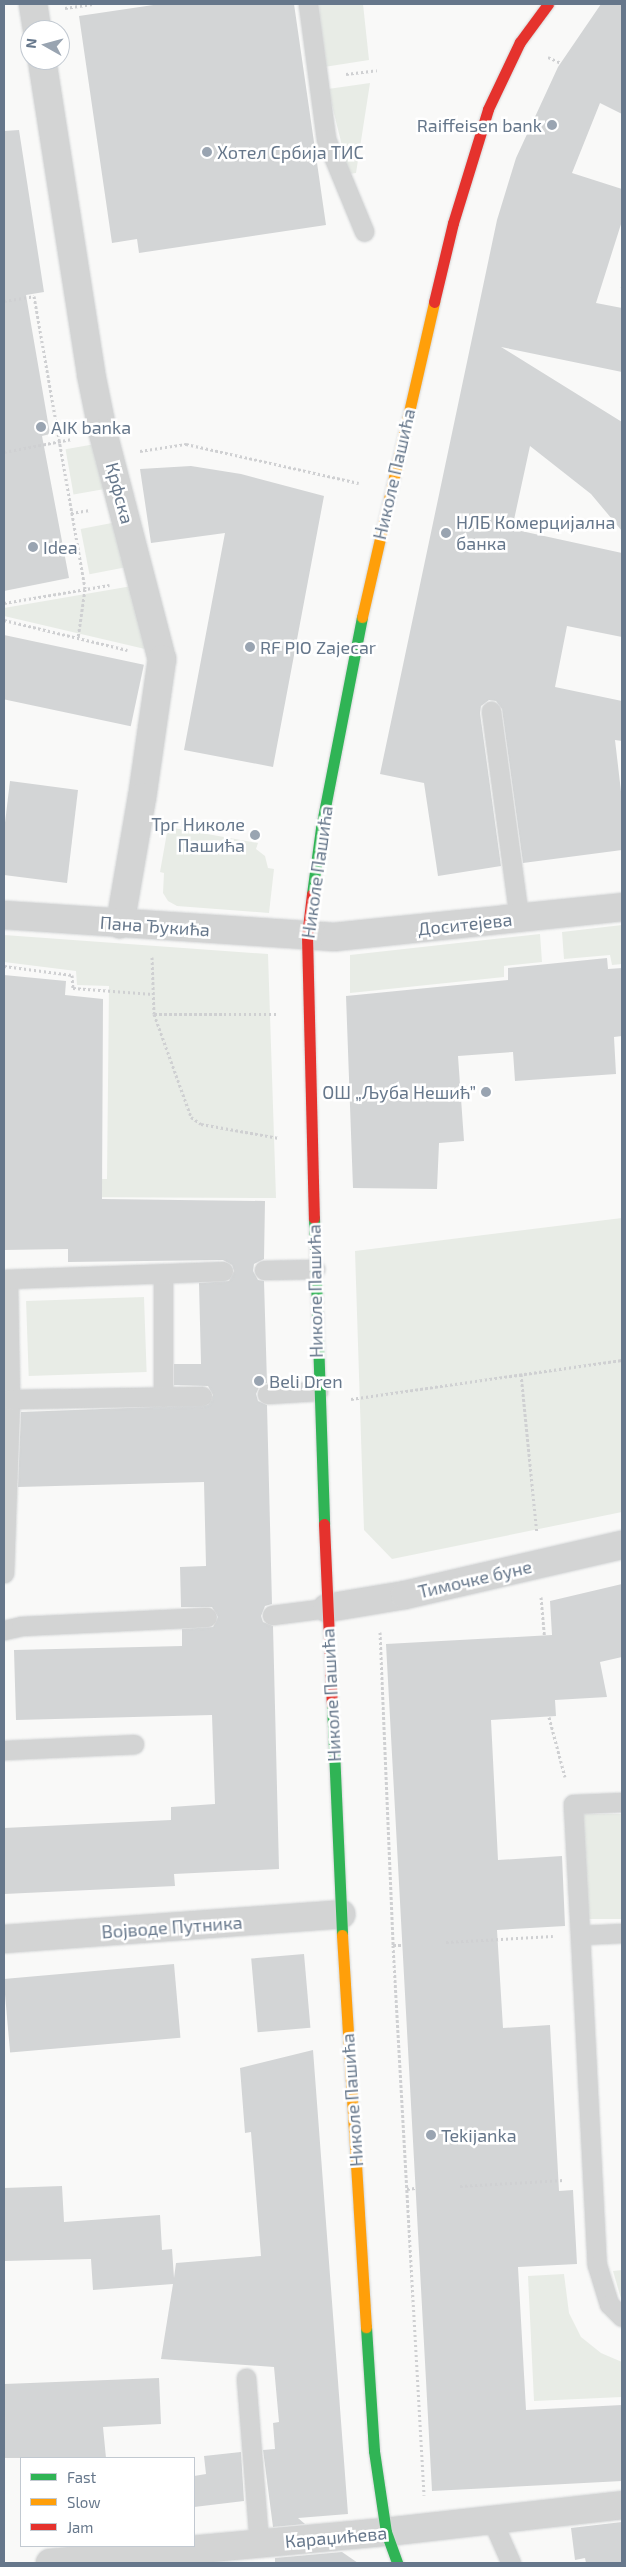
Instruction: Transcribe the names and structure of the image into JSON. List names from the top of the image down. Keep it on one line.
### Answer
{"streets":{"street":["Николе Пашића","Крфска","Доситејева","Пана Ђукића","Тимочке буне","Војводе Путника","Караџићева"]},"crossings":[["Николе Пашића","Доситејева"],["Николе Пашића","Пана Ђукића"],["Николе Пашића","Тимочке буне"],["Николе Пашића","Војводе Путника"],["Николе Пашића","Караџићева"],["Крфска","Пана Ђукића"],["Доситејева","Пана Ђукића"]],"places":["Raiffeisen bank","Хотел Србија ТИС","AIK banka","НЛБ Комерцијална банка","Idea","RF PIO Zajecar","Трг Николе Пашића","ОШ „Љуба Нешић”","Beli Dren","Tekijanka"],"legend":["Fast","Slow","Jam"],"north":"left"}
